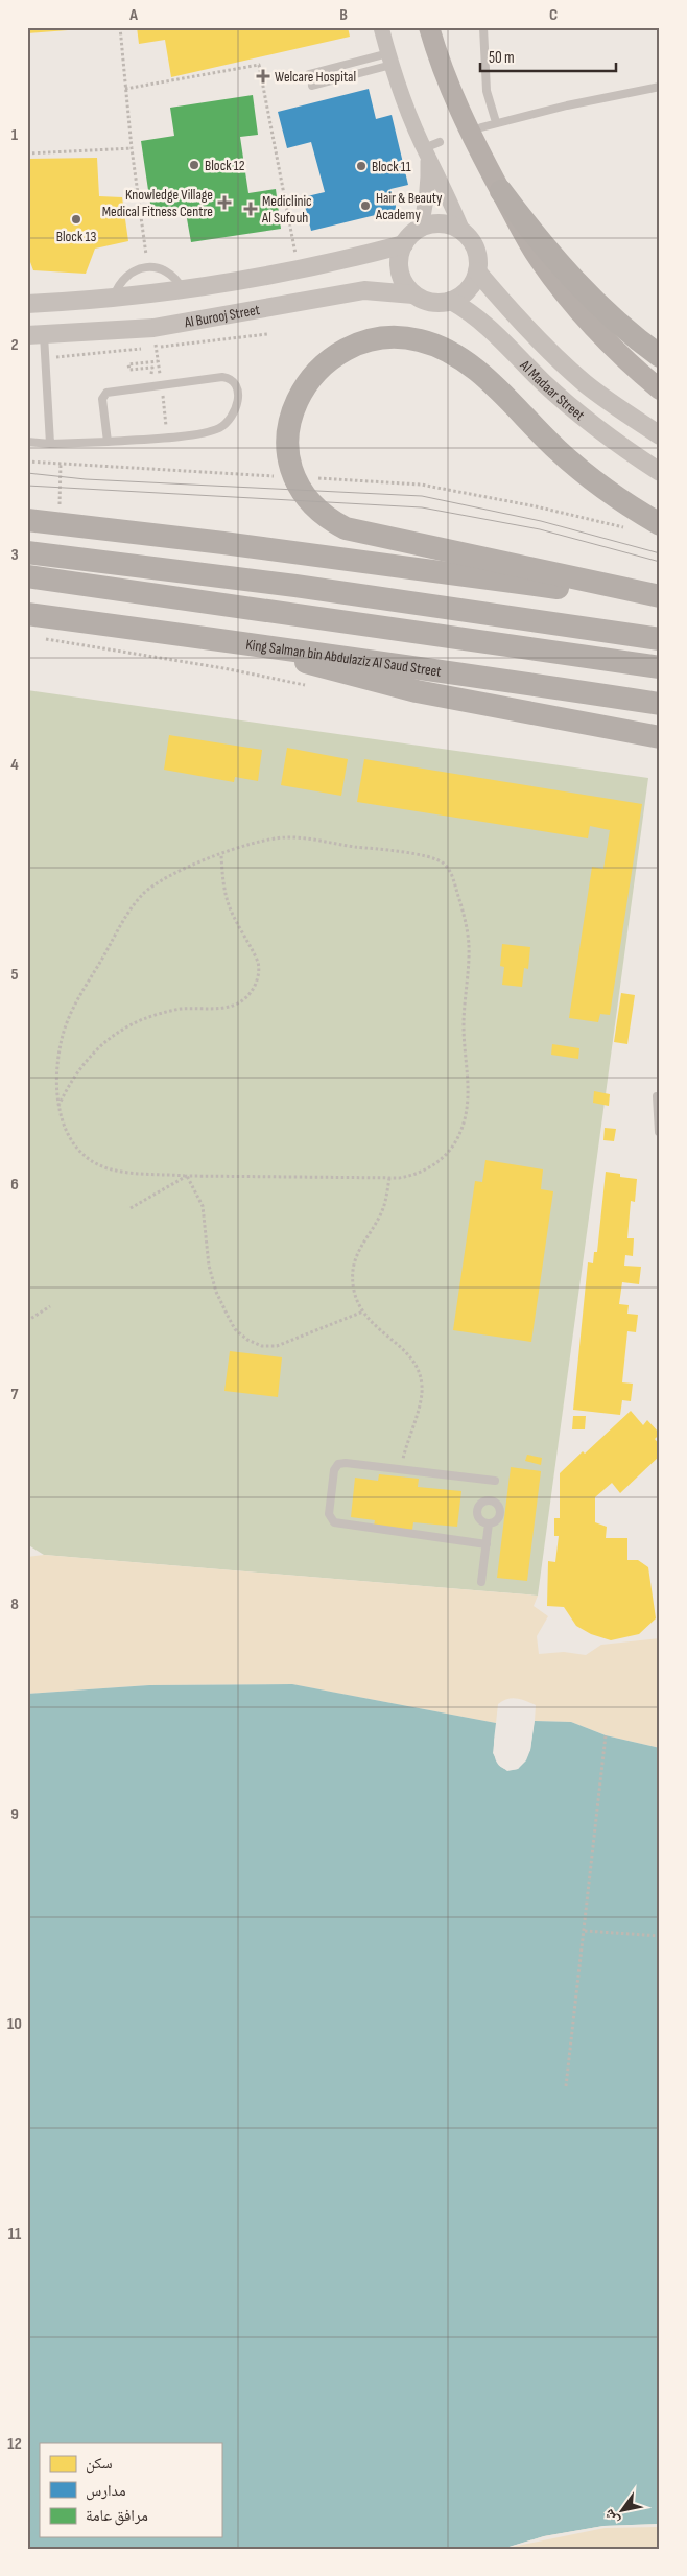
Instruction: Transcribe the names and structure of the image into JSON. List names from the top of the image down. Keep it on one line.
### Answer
{"streets":{"main road":["King Salman bin Abdulaziz Al Saud Street"],"street":["Al Burooj Street","Al Madaar Street"]},"crossings":[["Al Burooj Street","Al Madaar Street"]],"places":{"health":["Welcare Hospital","Knowledge Village Medical Fitness Centre","Mediclinic Al Sufouh"],"other":["Block 12","Block 11","Hair & Beauty Academy","Block 13"]},"legend":["سكن","مدارس","مرافق عامة"],"scale_bar":"50 m","north":"bottom left","grid":{"columns":["A","B","C"],"rows":["1","2","3","4","5","6","7","8","9","10","11","12"]}}
